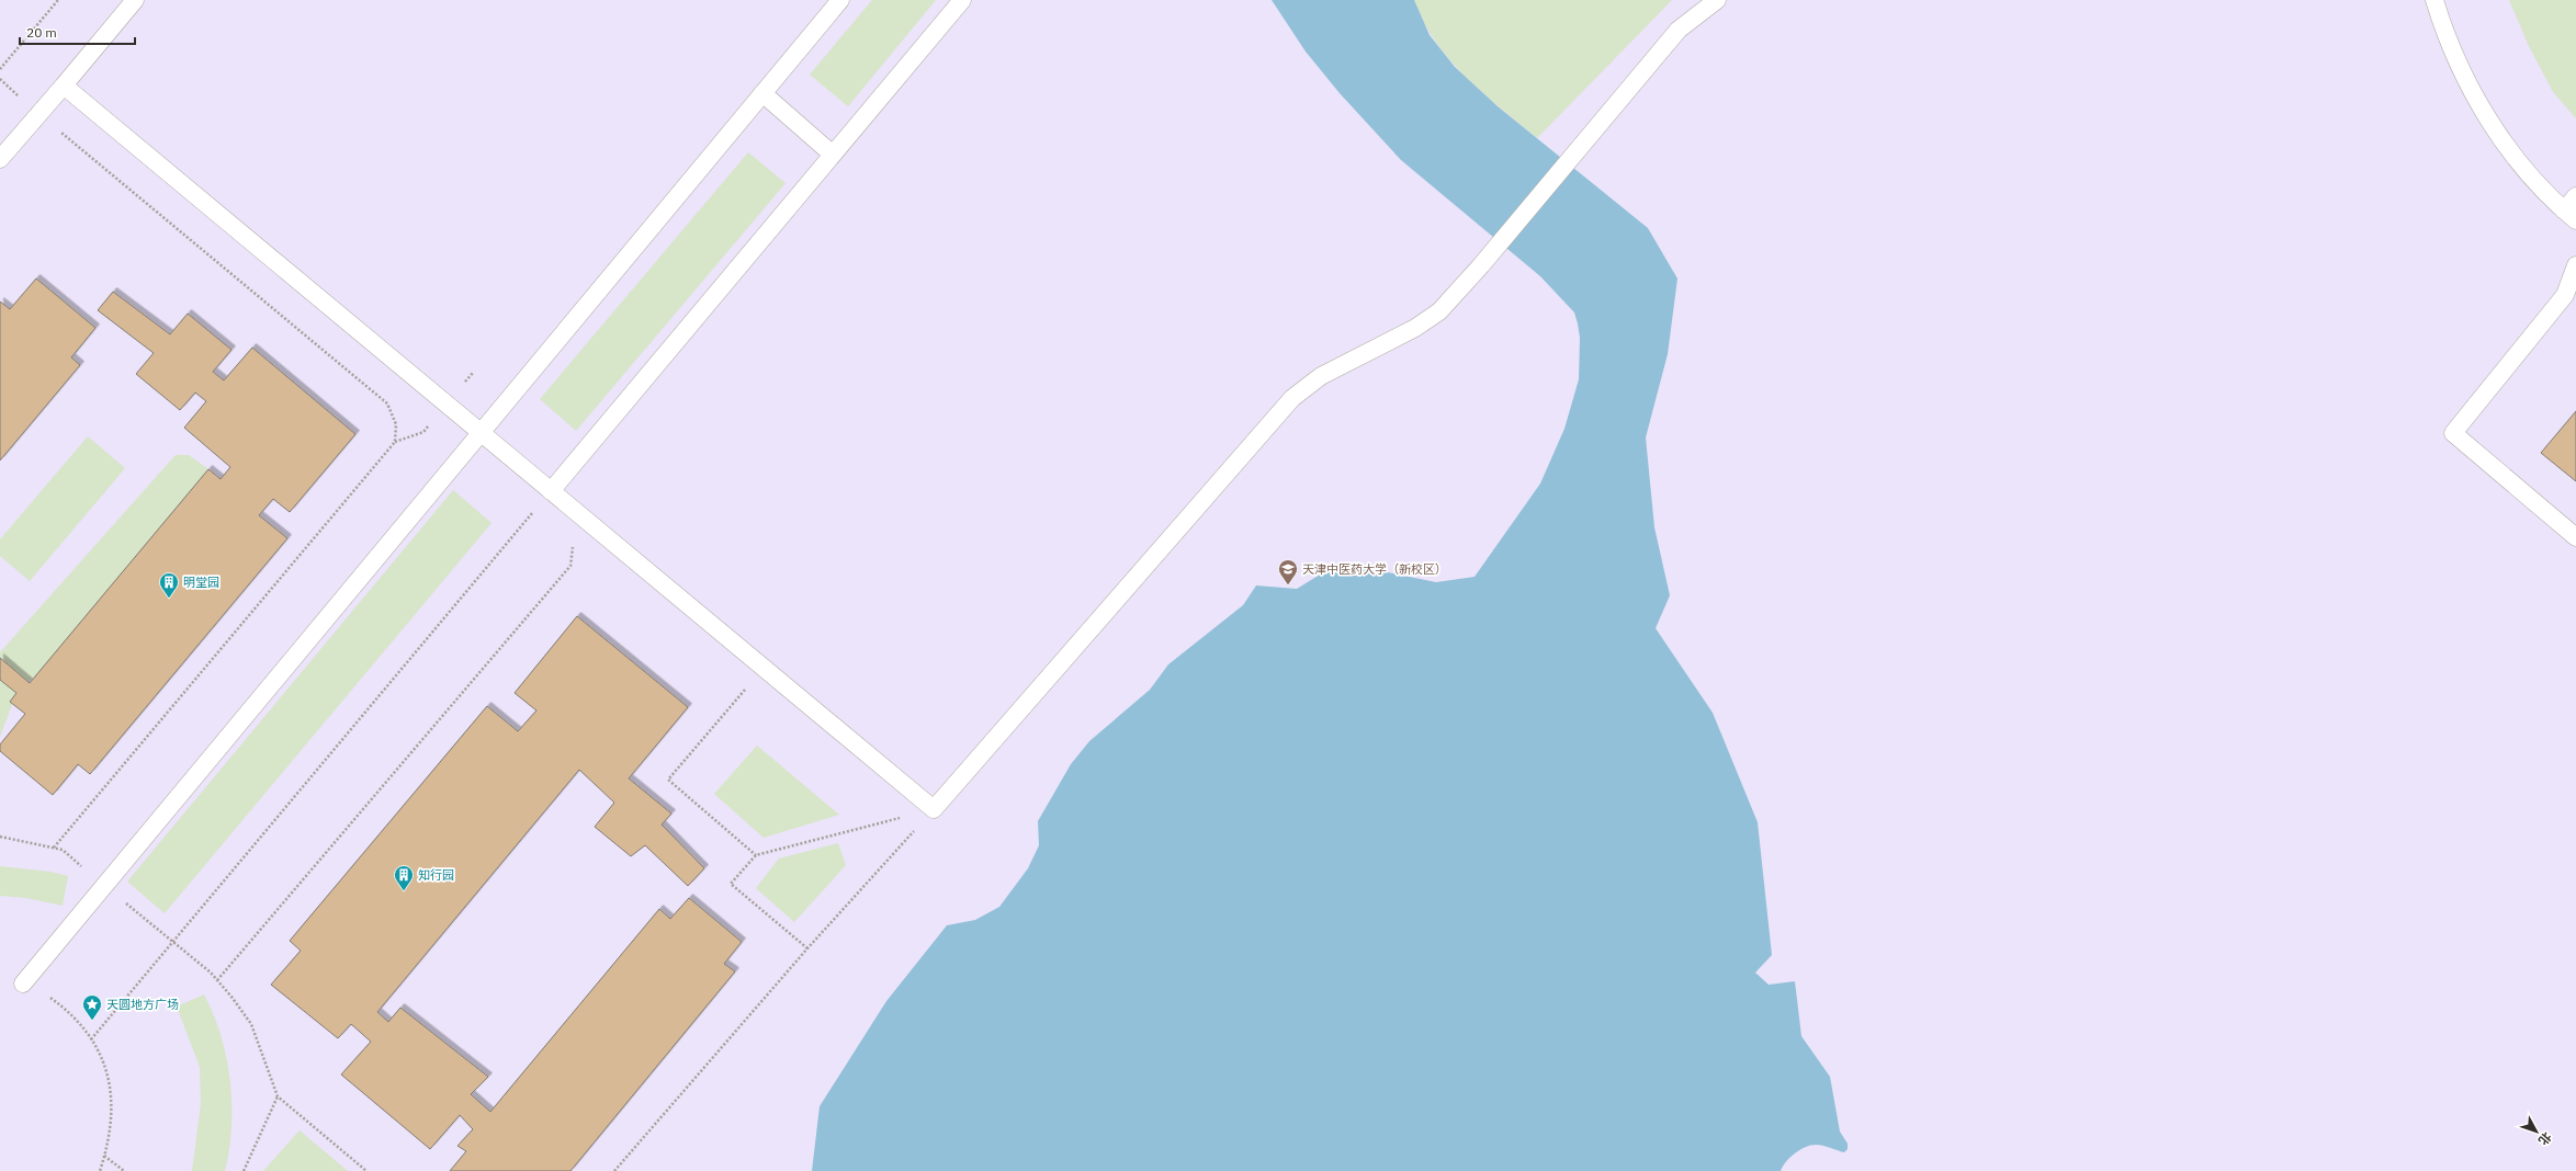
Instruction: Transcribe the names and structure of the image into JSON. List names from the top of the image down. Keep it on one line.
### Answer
{"places":{"school or university":["天津中医药大学（新校区）"],"building":["明堂园","知行园"],"place":["天圆地方广场"]},"scale_bar":"20 m","north":"bottom right"}
